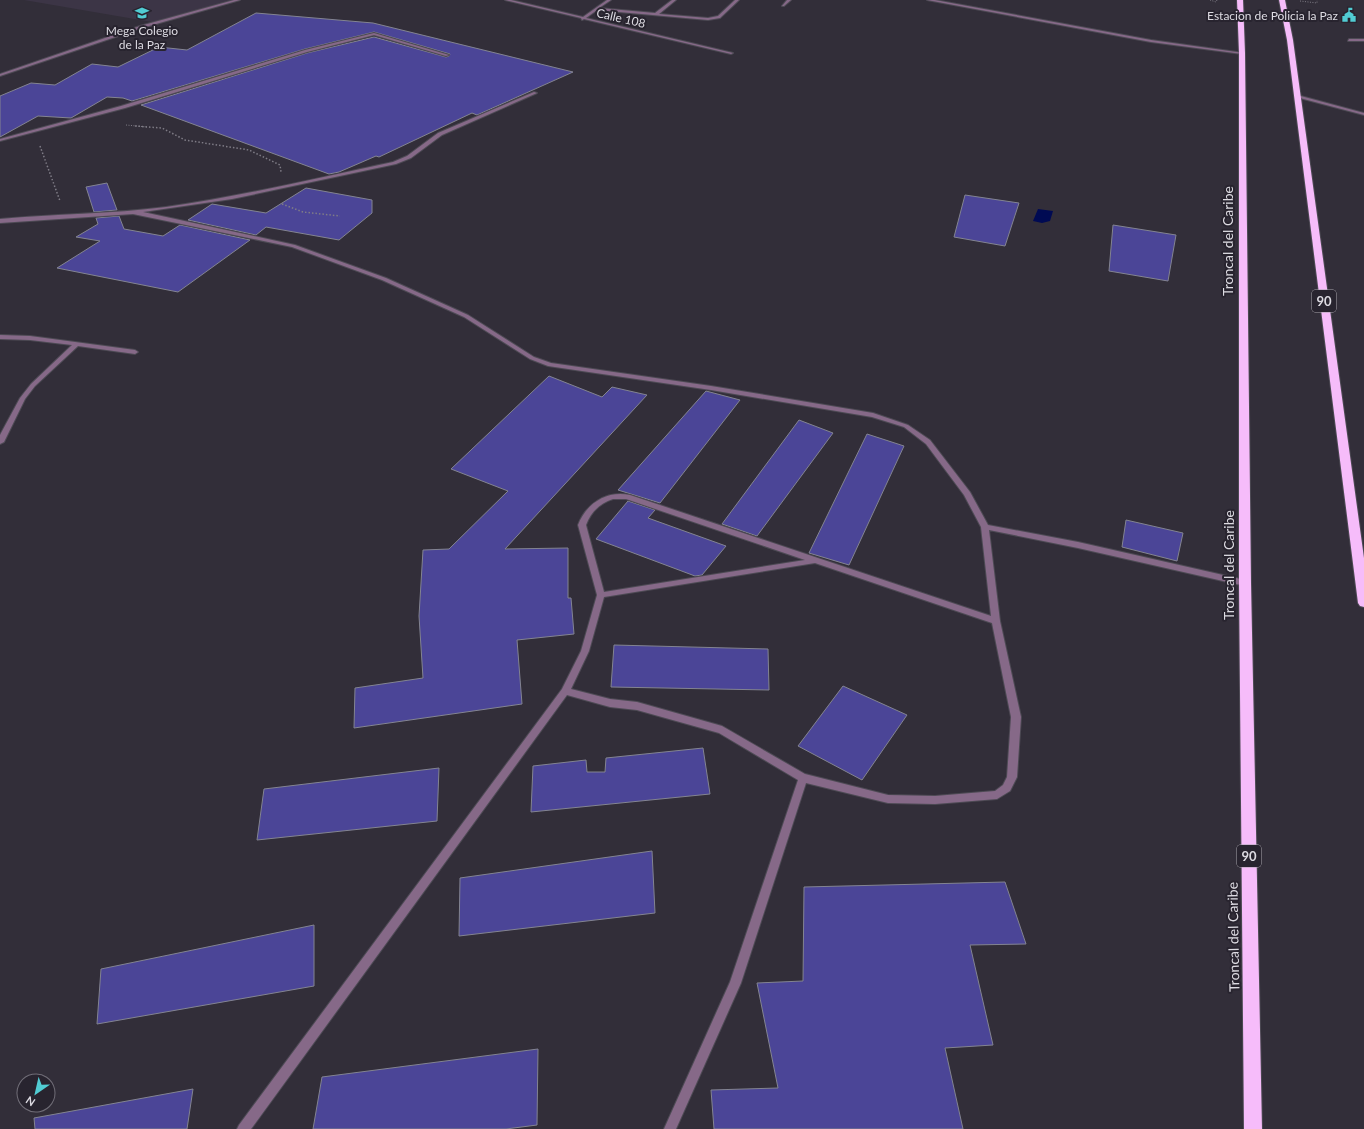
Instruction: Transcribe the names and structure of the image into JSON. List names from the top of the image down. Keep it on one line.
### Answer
{"streets":{"highway":["Troncal del Caribe","90"],"street":["Calle 108"]},"places":{"school or university":["Mega Colegio de la Paz"],"public building":["Estacion de Policia la Paz"]},"north":"bottom left"}
